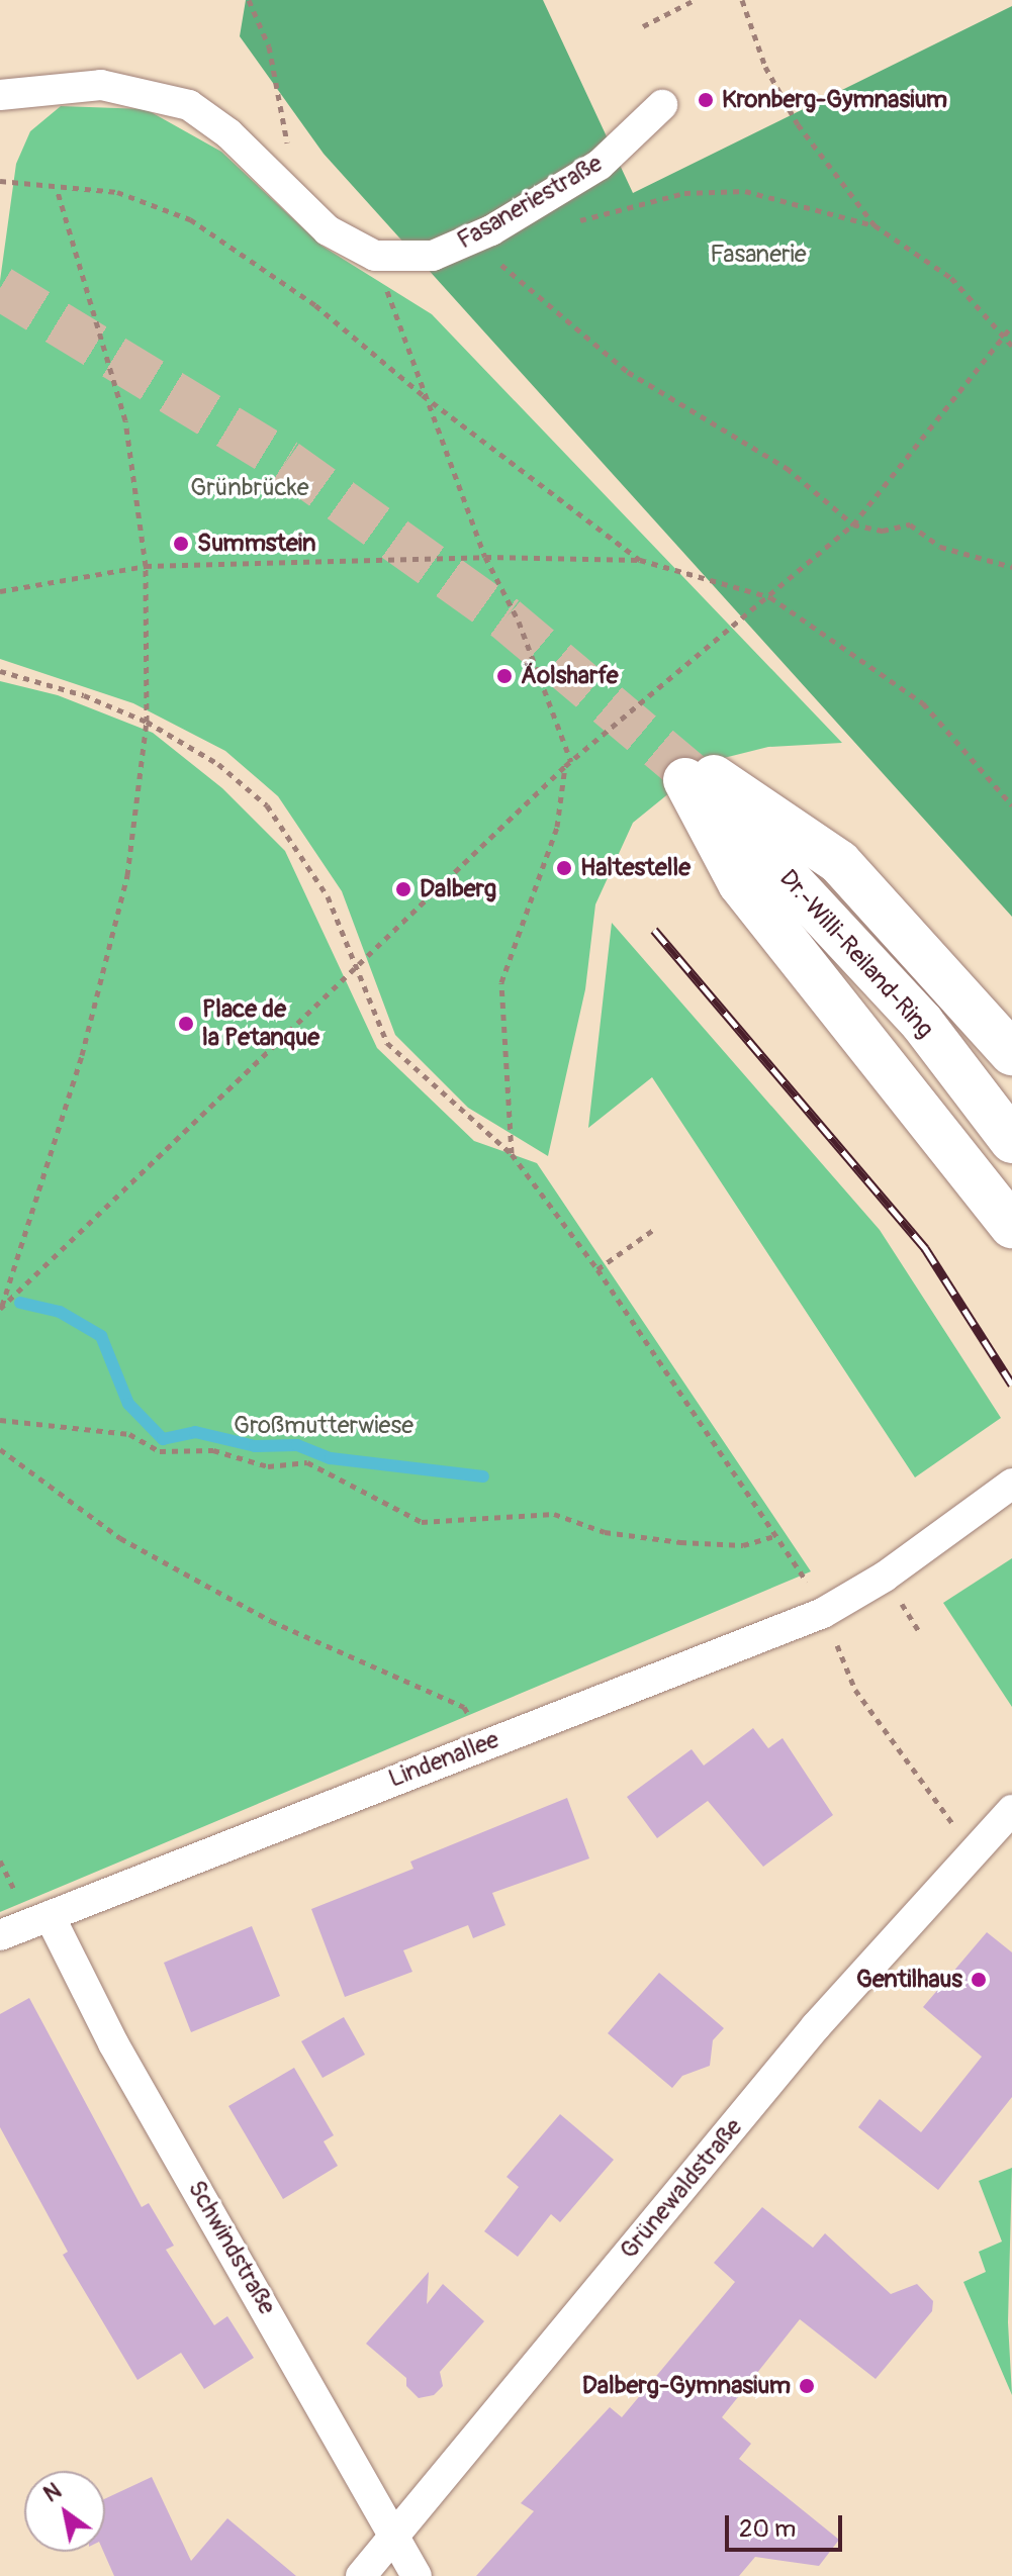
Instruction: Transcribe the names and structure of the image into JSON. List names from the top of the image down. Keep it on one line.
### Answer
{"streets":{"highway":["Dr.-Willi-Reiland-Ring"],"street":["Fasaneriestraße","Lindenallee","Grünewaldstraße","Schwindstraße"]},"crossings":[["Lindenallee","Schwindstraße"],["Grünewaldstraße","Schwindstraße"]],"parks":["Fasanerie","Grünbrücke","Großmutterwiese"],"places":["Kronberg-Gymnasium","Summstein","Äolsharfe","Haltestelle","Dalberg","Place de la Petanque","Gentilhaus","Dalberg-Gymnasium"],"scale_bar":"20 m","north":"top left"}
